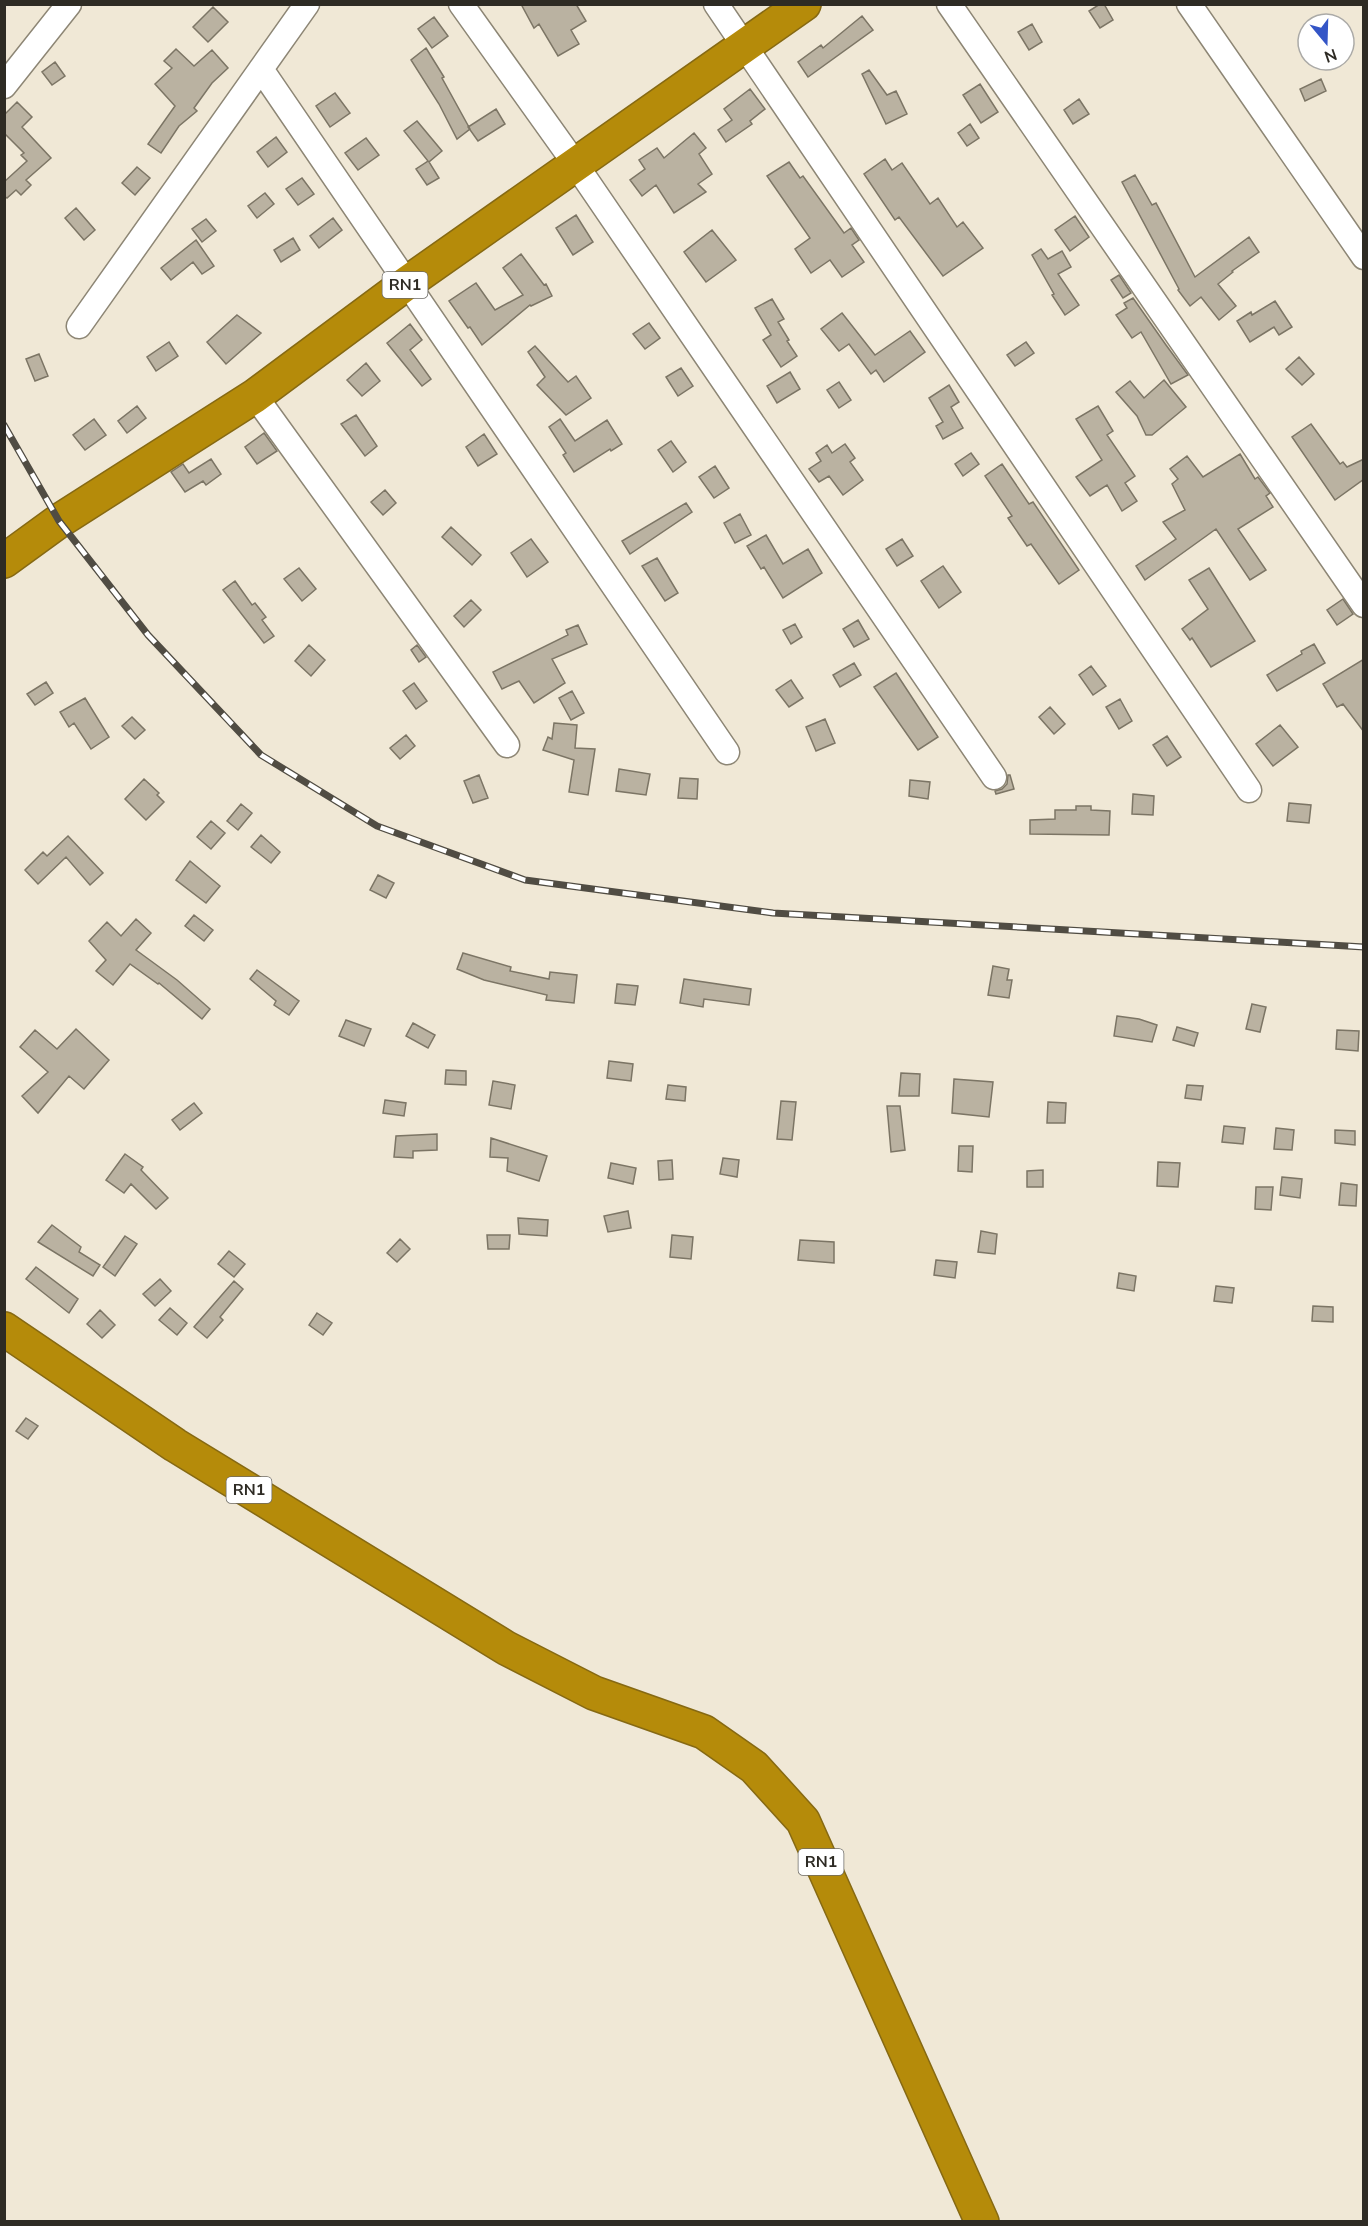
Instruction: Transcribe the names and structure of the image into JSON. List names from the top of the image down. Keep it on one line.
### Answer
{"streets":{"highway":["RN1"]},"north":"bottom"}
